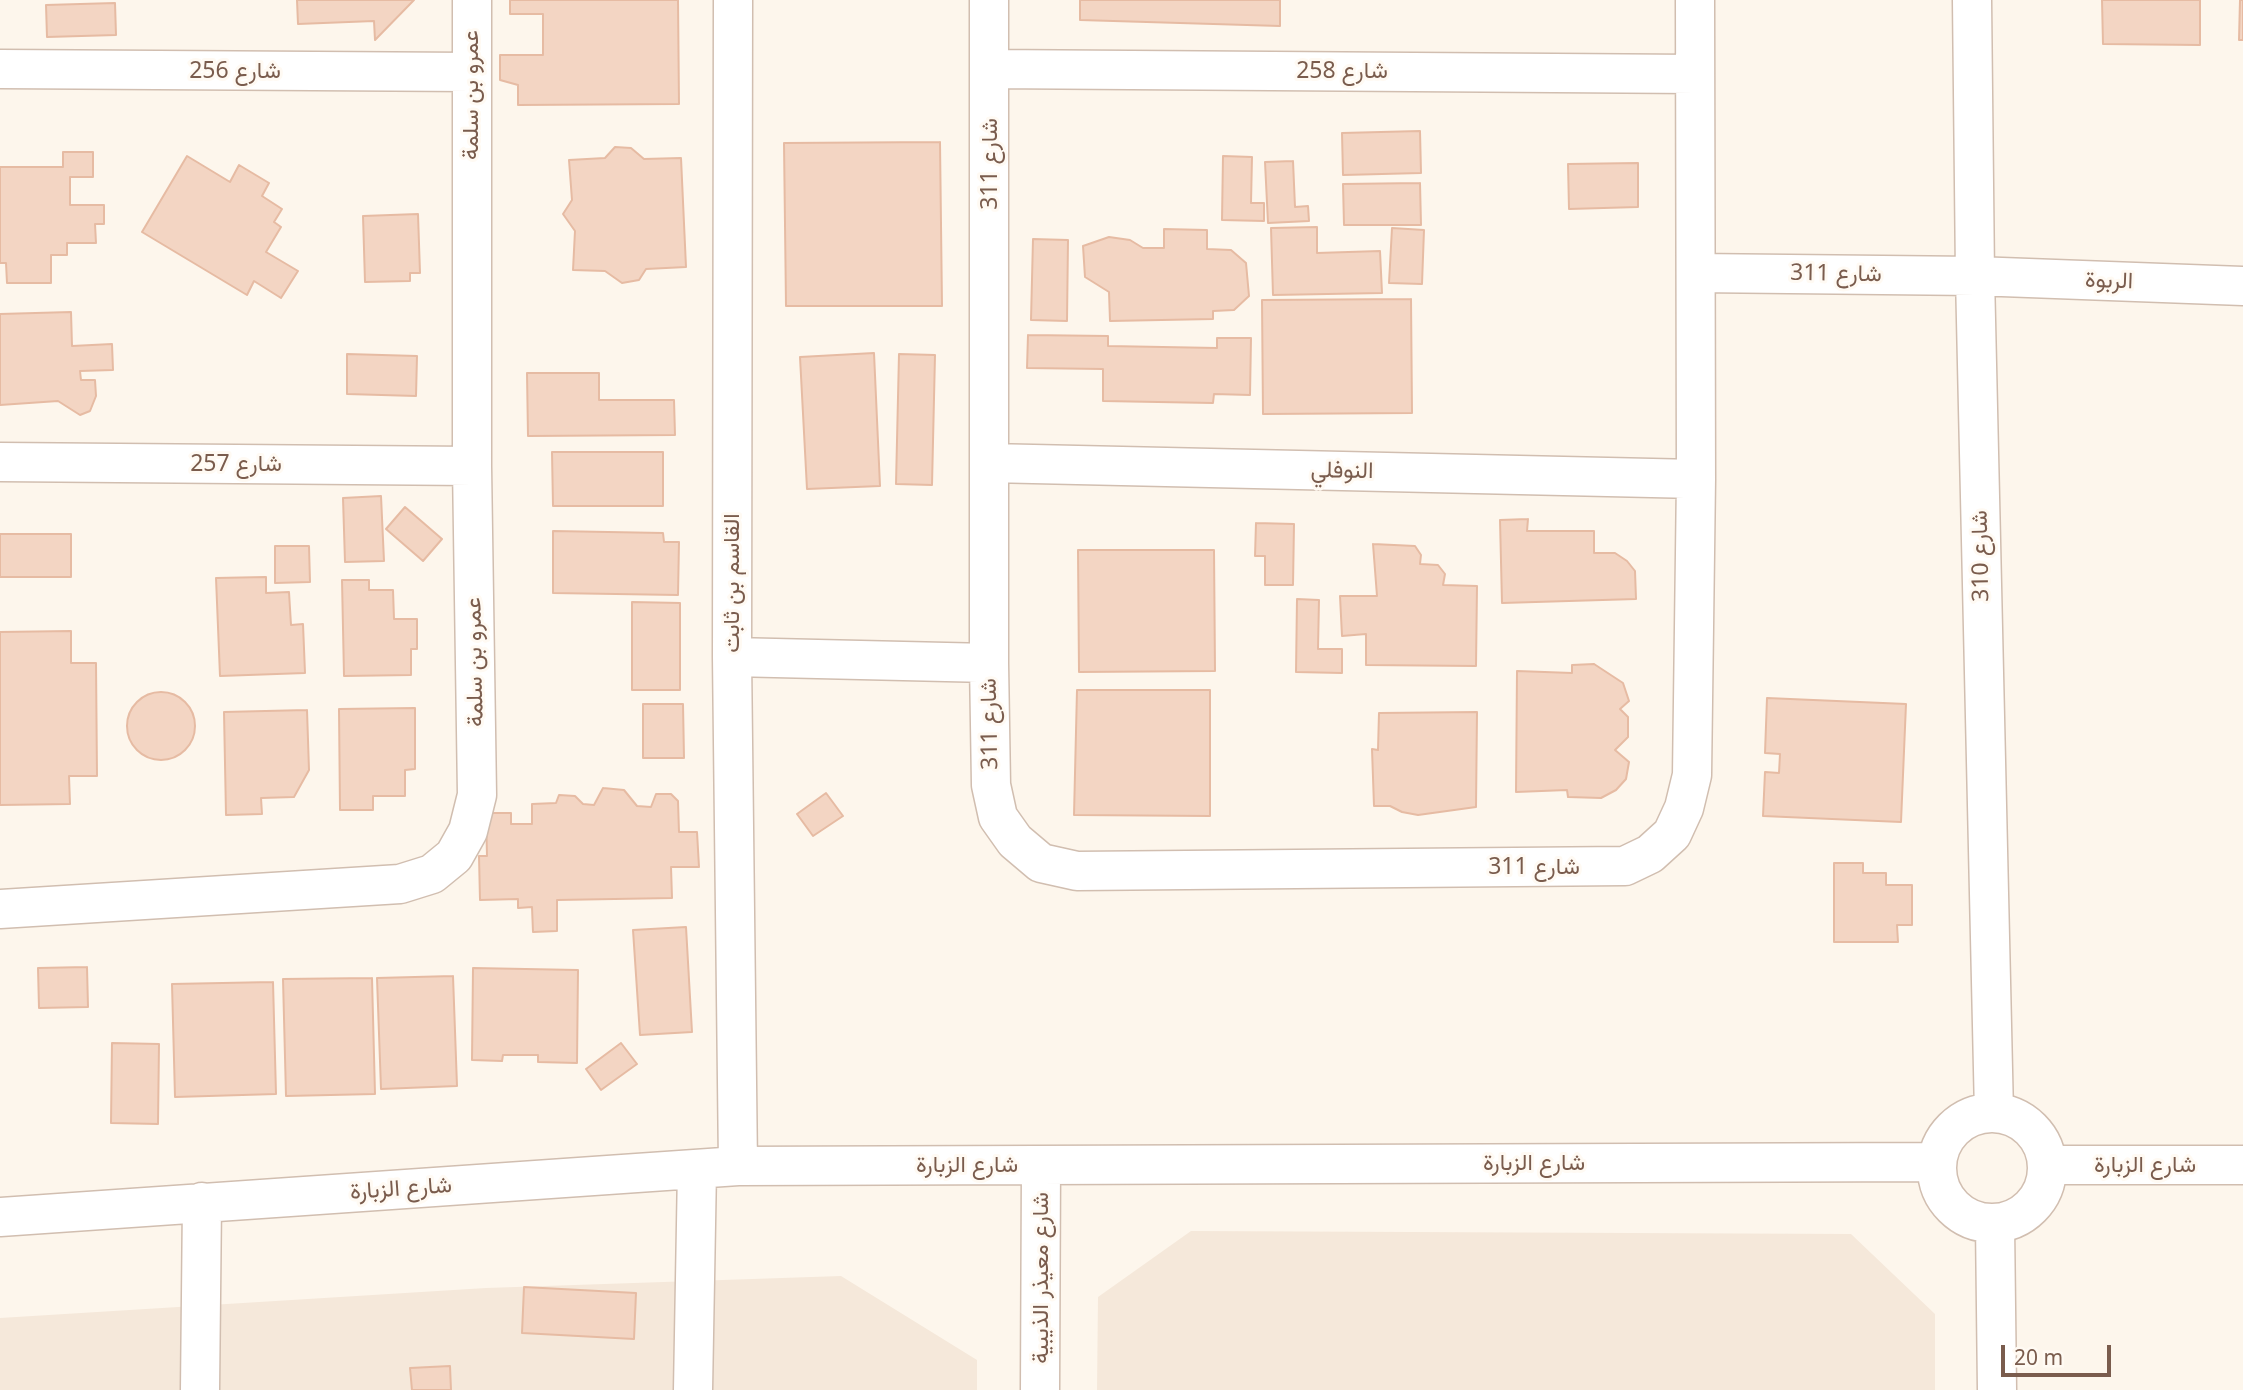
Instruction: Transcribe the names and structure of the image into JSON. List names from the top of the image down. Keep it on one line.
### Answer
{"streets":{"street":["شارع 256","شارع 258","عمرو بن سلمة","شارع 311","الربوة","شارع 257","النوفلي","شارع 310","القاسم بن ثابت","شارع الزبارة","شارع معيذر الذيبية"]},"crossings":[["شارع 256","عمرو بن سلمة"],["شارع 258","شارع 311"],["عمرو بن سلمة","شارع 257"],["شارع 311","الربوة"],["شارع 311","النوفلي"],["شارع 311","شارع 310"],["شارع 311","القاسم بن ثابت"],["الربوة","شارع 310"],["شارع 310","شارع الزبارة"],["القاسم بن ثابت","شارع الزبارة"],["شارع الزبارة","شارع معيذر الذيبية"]],"scale_bar":"20 m"}
